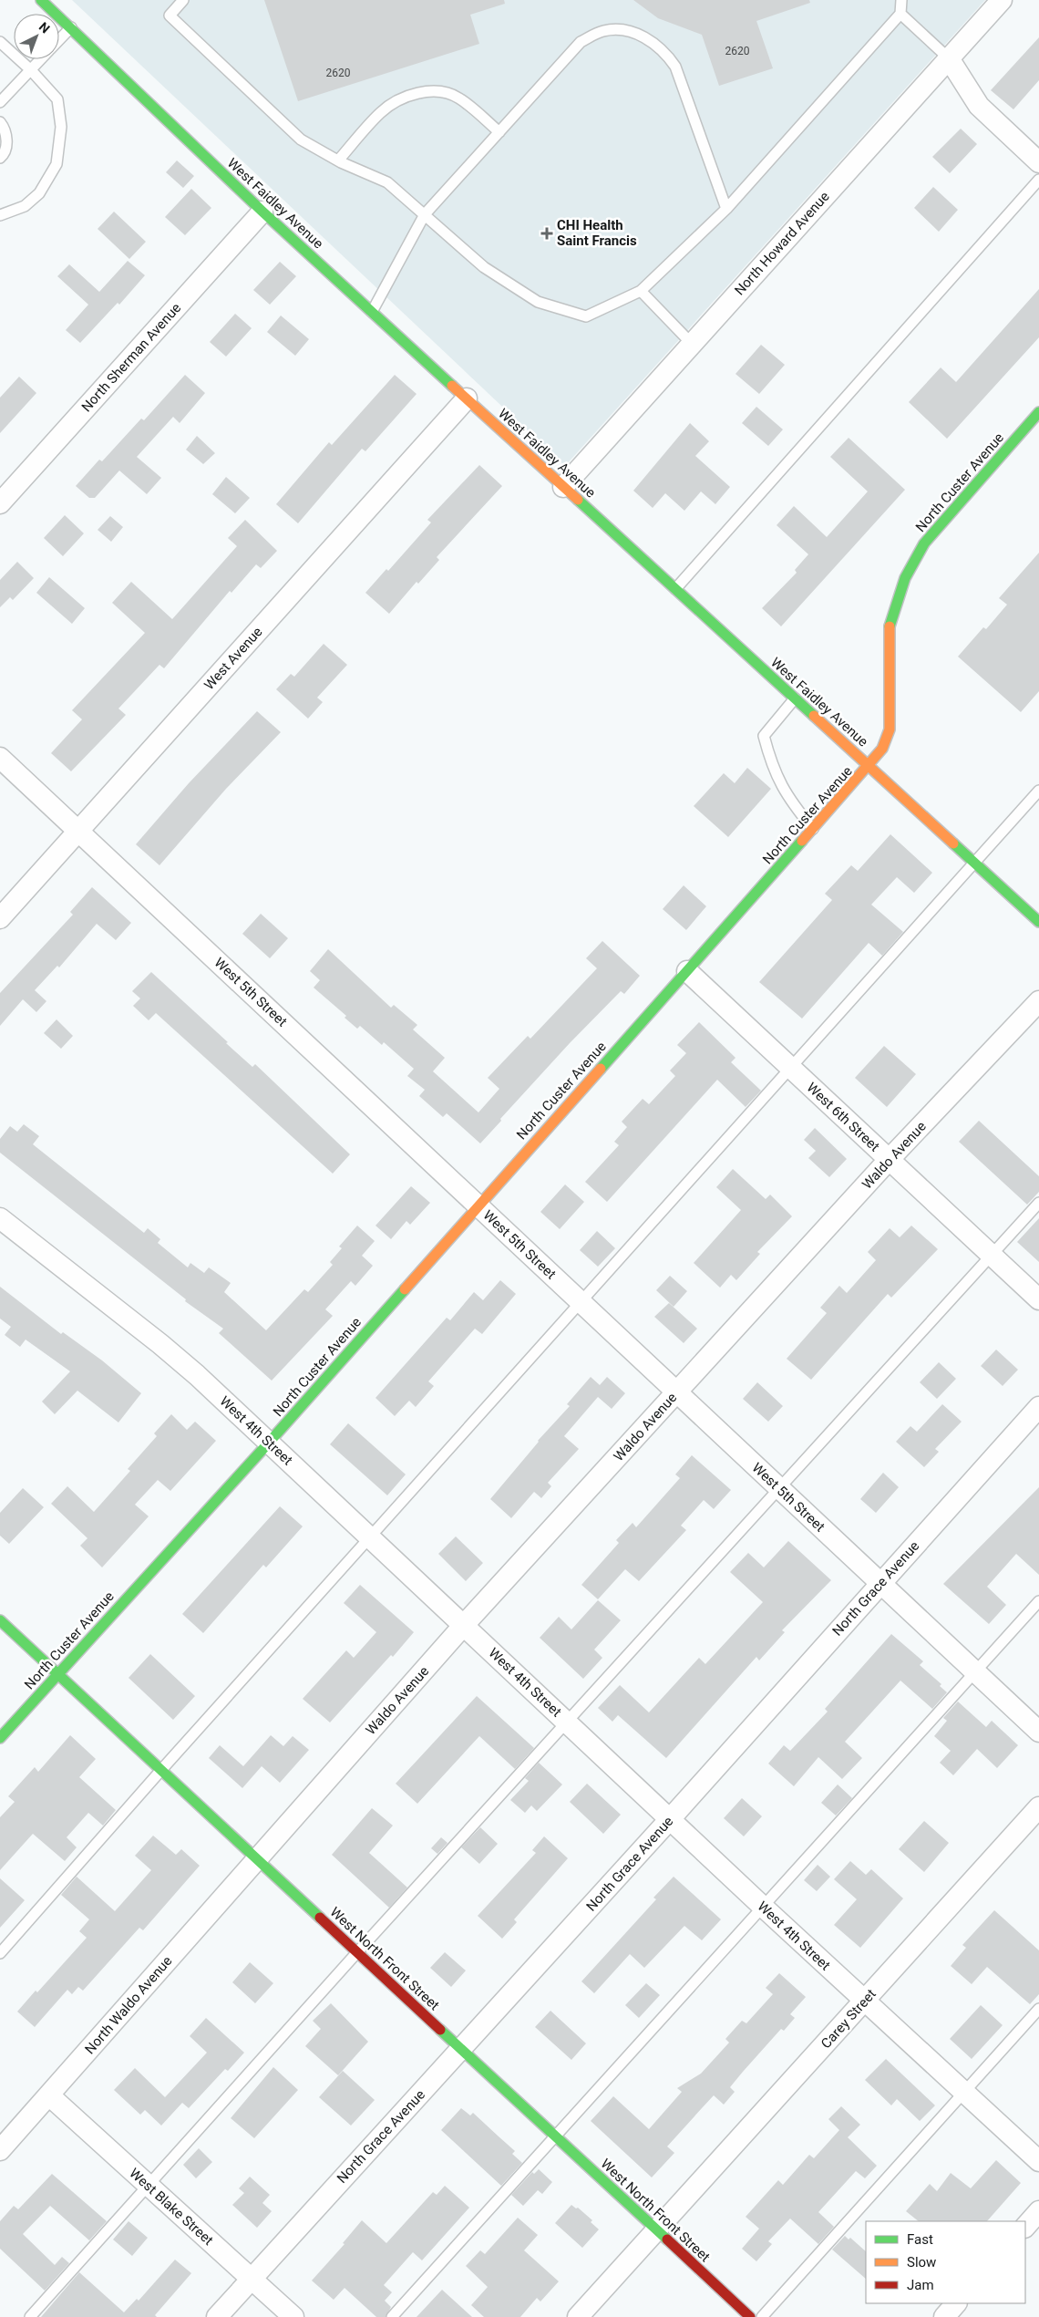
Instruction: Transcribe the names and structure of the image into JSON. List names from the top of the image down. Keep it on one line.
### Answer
{"streets":{"street":["West Faidley Avenue","North Howard Avenue","North Sherman Avenue","North Custer Avenue","West Avenue","West 5th Street","West 6th Street","Waldo Avenue","West 4th Street","North Grace Avenue","West North Front Street","North Waldo Avenue","Carey Street","West Blake Street"]},"crossings":[["West Faidley Avenue","North Howard Avenue"],["West Faidley Avenue","North Sherman Avenue"],["West Faidley Avenue","North Custer Avenue"],["West Faidley Avenue","West Avenue"],["North Custer Avenue","West 5th Street"],["North Custer Avenue","West 6th Street"],["North Custer Avenue","West 4th Street"],["North Custer Avenue","West North Front Street"],["West Avenue","West 5th Street"],["West 5th Street","Waldo Avenue"],["West 5th Street","North Grace Avenue"],["West 6th Street","Waldo Avenue"],["Waldo Avenue","West 4th Street"],["Waldo Avenue","West North Front Street"],["Waldo Avenue","North Waldo Avenue"],["West 4th Street","North Grace Avenue"],["West 4th Street","Carey Street"],["North Grace Avenue","West North Front Street"],["North Grace Avenue","West Blake Street"],["West North Front Street","North Waldo Avenue"],["West North Front Street","Carey Street"],["North Waldo Avenue","West Blake Street"]],"places":{"health":["CHI Health Saint Francis"]},"house_numbers":["2620","2620"],"legend":["Fast","Slow","Jam"],"north":"top right"}
